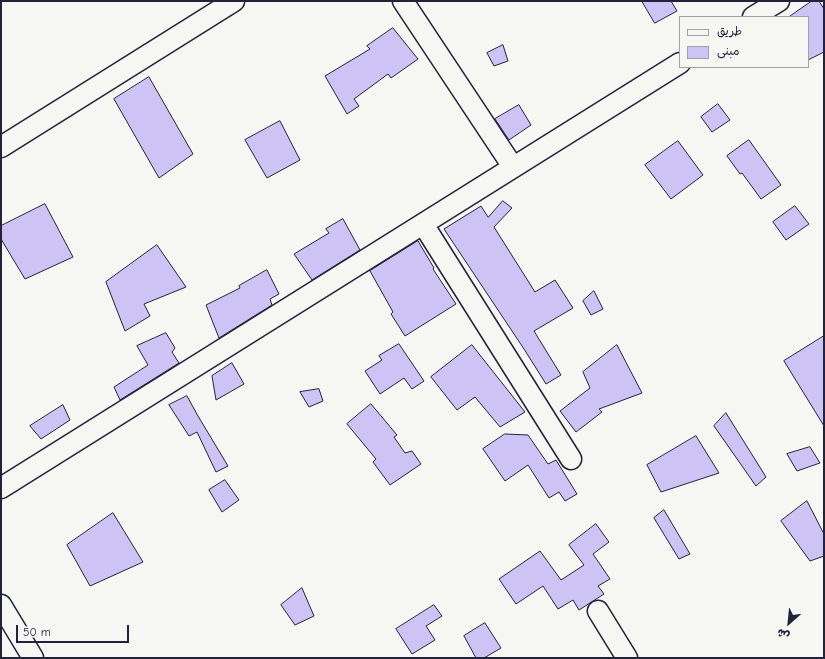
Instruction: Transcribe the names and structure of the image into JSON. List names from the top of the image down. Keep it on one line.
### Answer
{"legend":["طريق","مبنى"],"scale_bar":"50 m","north":"bottom left"}
